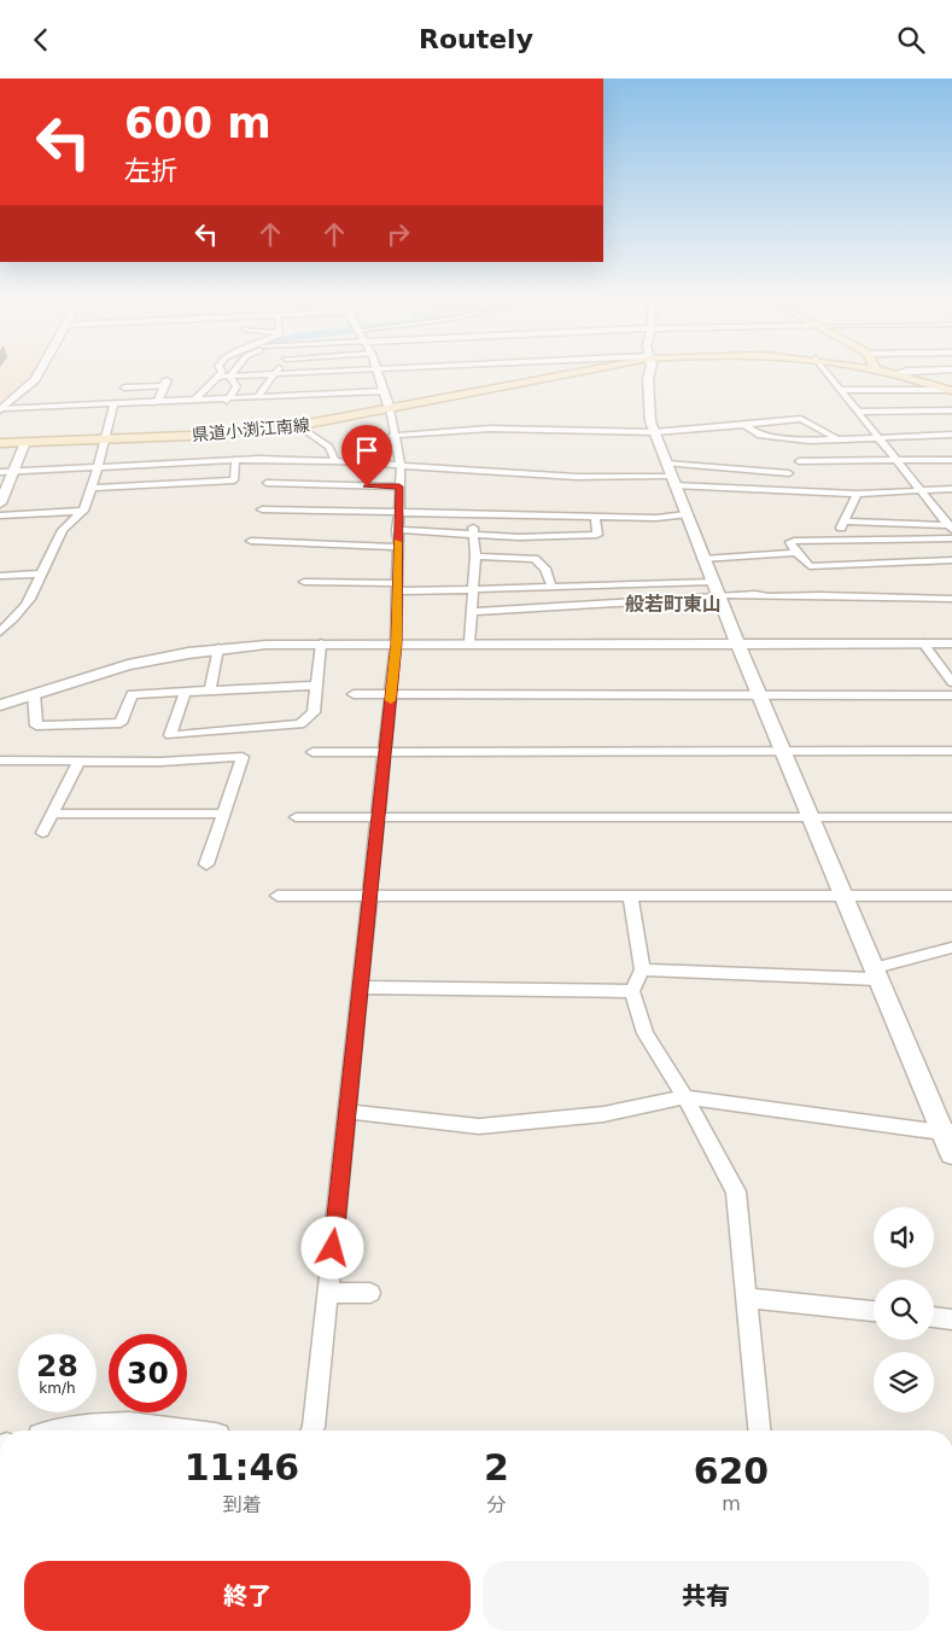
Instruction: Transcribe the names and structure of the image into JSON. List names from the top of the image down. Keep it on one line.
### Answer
{"streets":{"main road":["県道小渕江南線"]},"districts":["般若町東山"],"page":{"header":"Routely","turn":["600 m","左折"],"speed":"28 km/h","limit":"30","eta":["11:46","到着","2","分","620","m"],"buttons":["終了","共有"]}}
